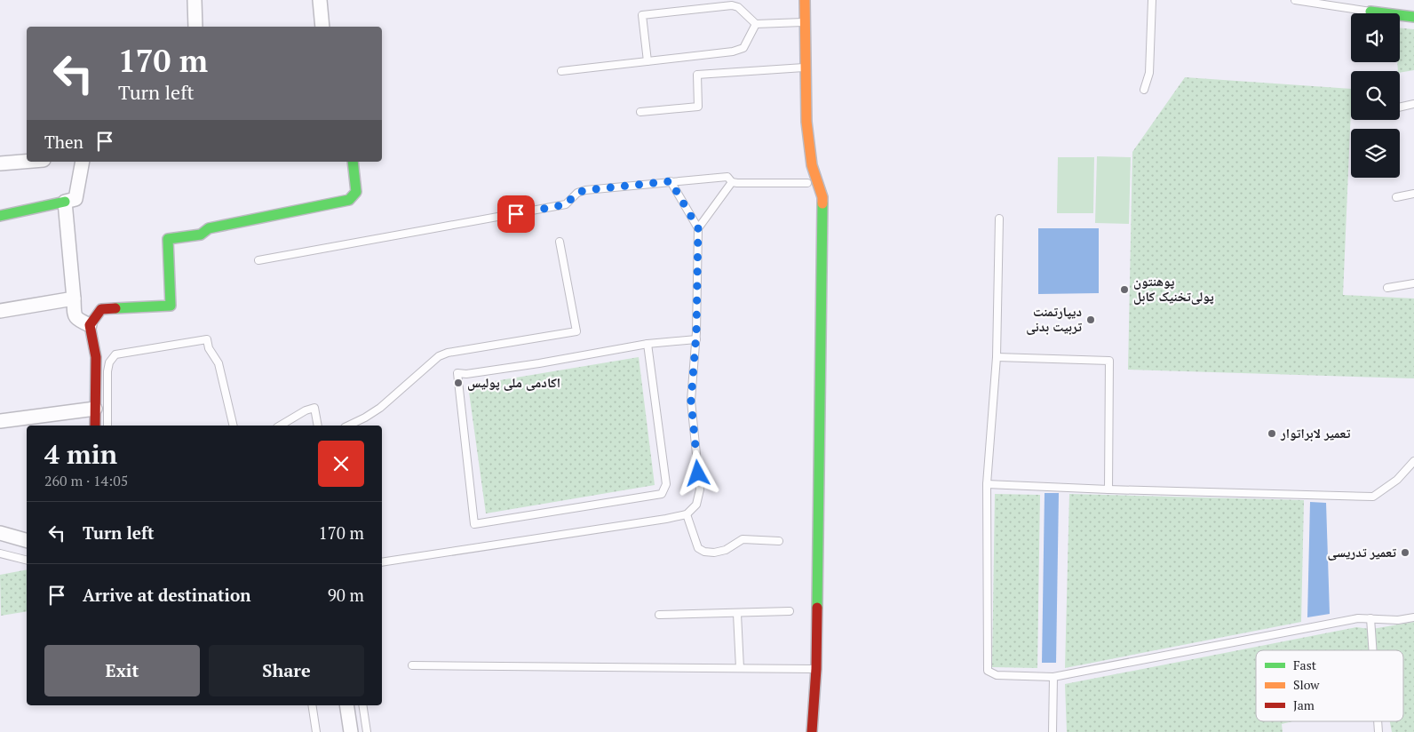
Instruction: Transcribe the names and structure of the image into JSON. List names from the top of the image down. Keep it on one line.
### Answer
{"places":["پوهنتون پولی‌تخنیک کابل","دیپارتمنت تربیت بدنی","اکادمی ملی پولیس","تعمیر لابراتوار","تعمیر تدریسی"],"legend":["Fast","Slow","Jam"],"page":{"turn":["170 m","Turn left"],"then":"Then","heading":["4 min","260 m · 14:05"],"list":[{"name":"Turn left","value":"170 m"},{"name":"Arrive at destination","value":"90 m"}],"buttons":["Exit","Share"]}}
